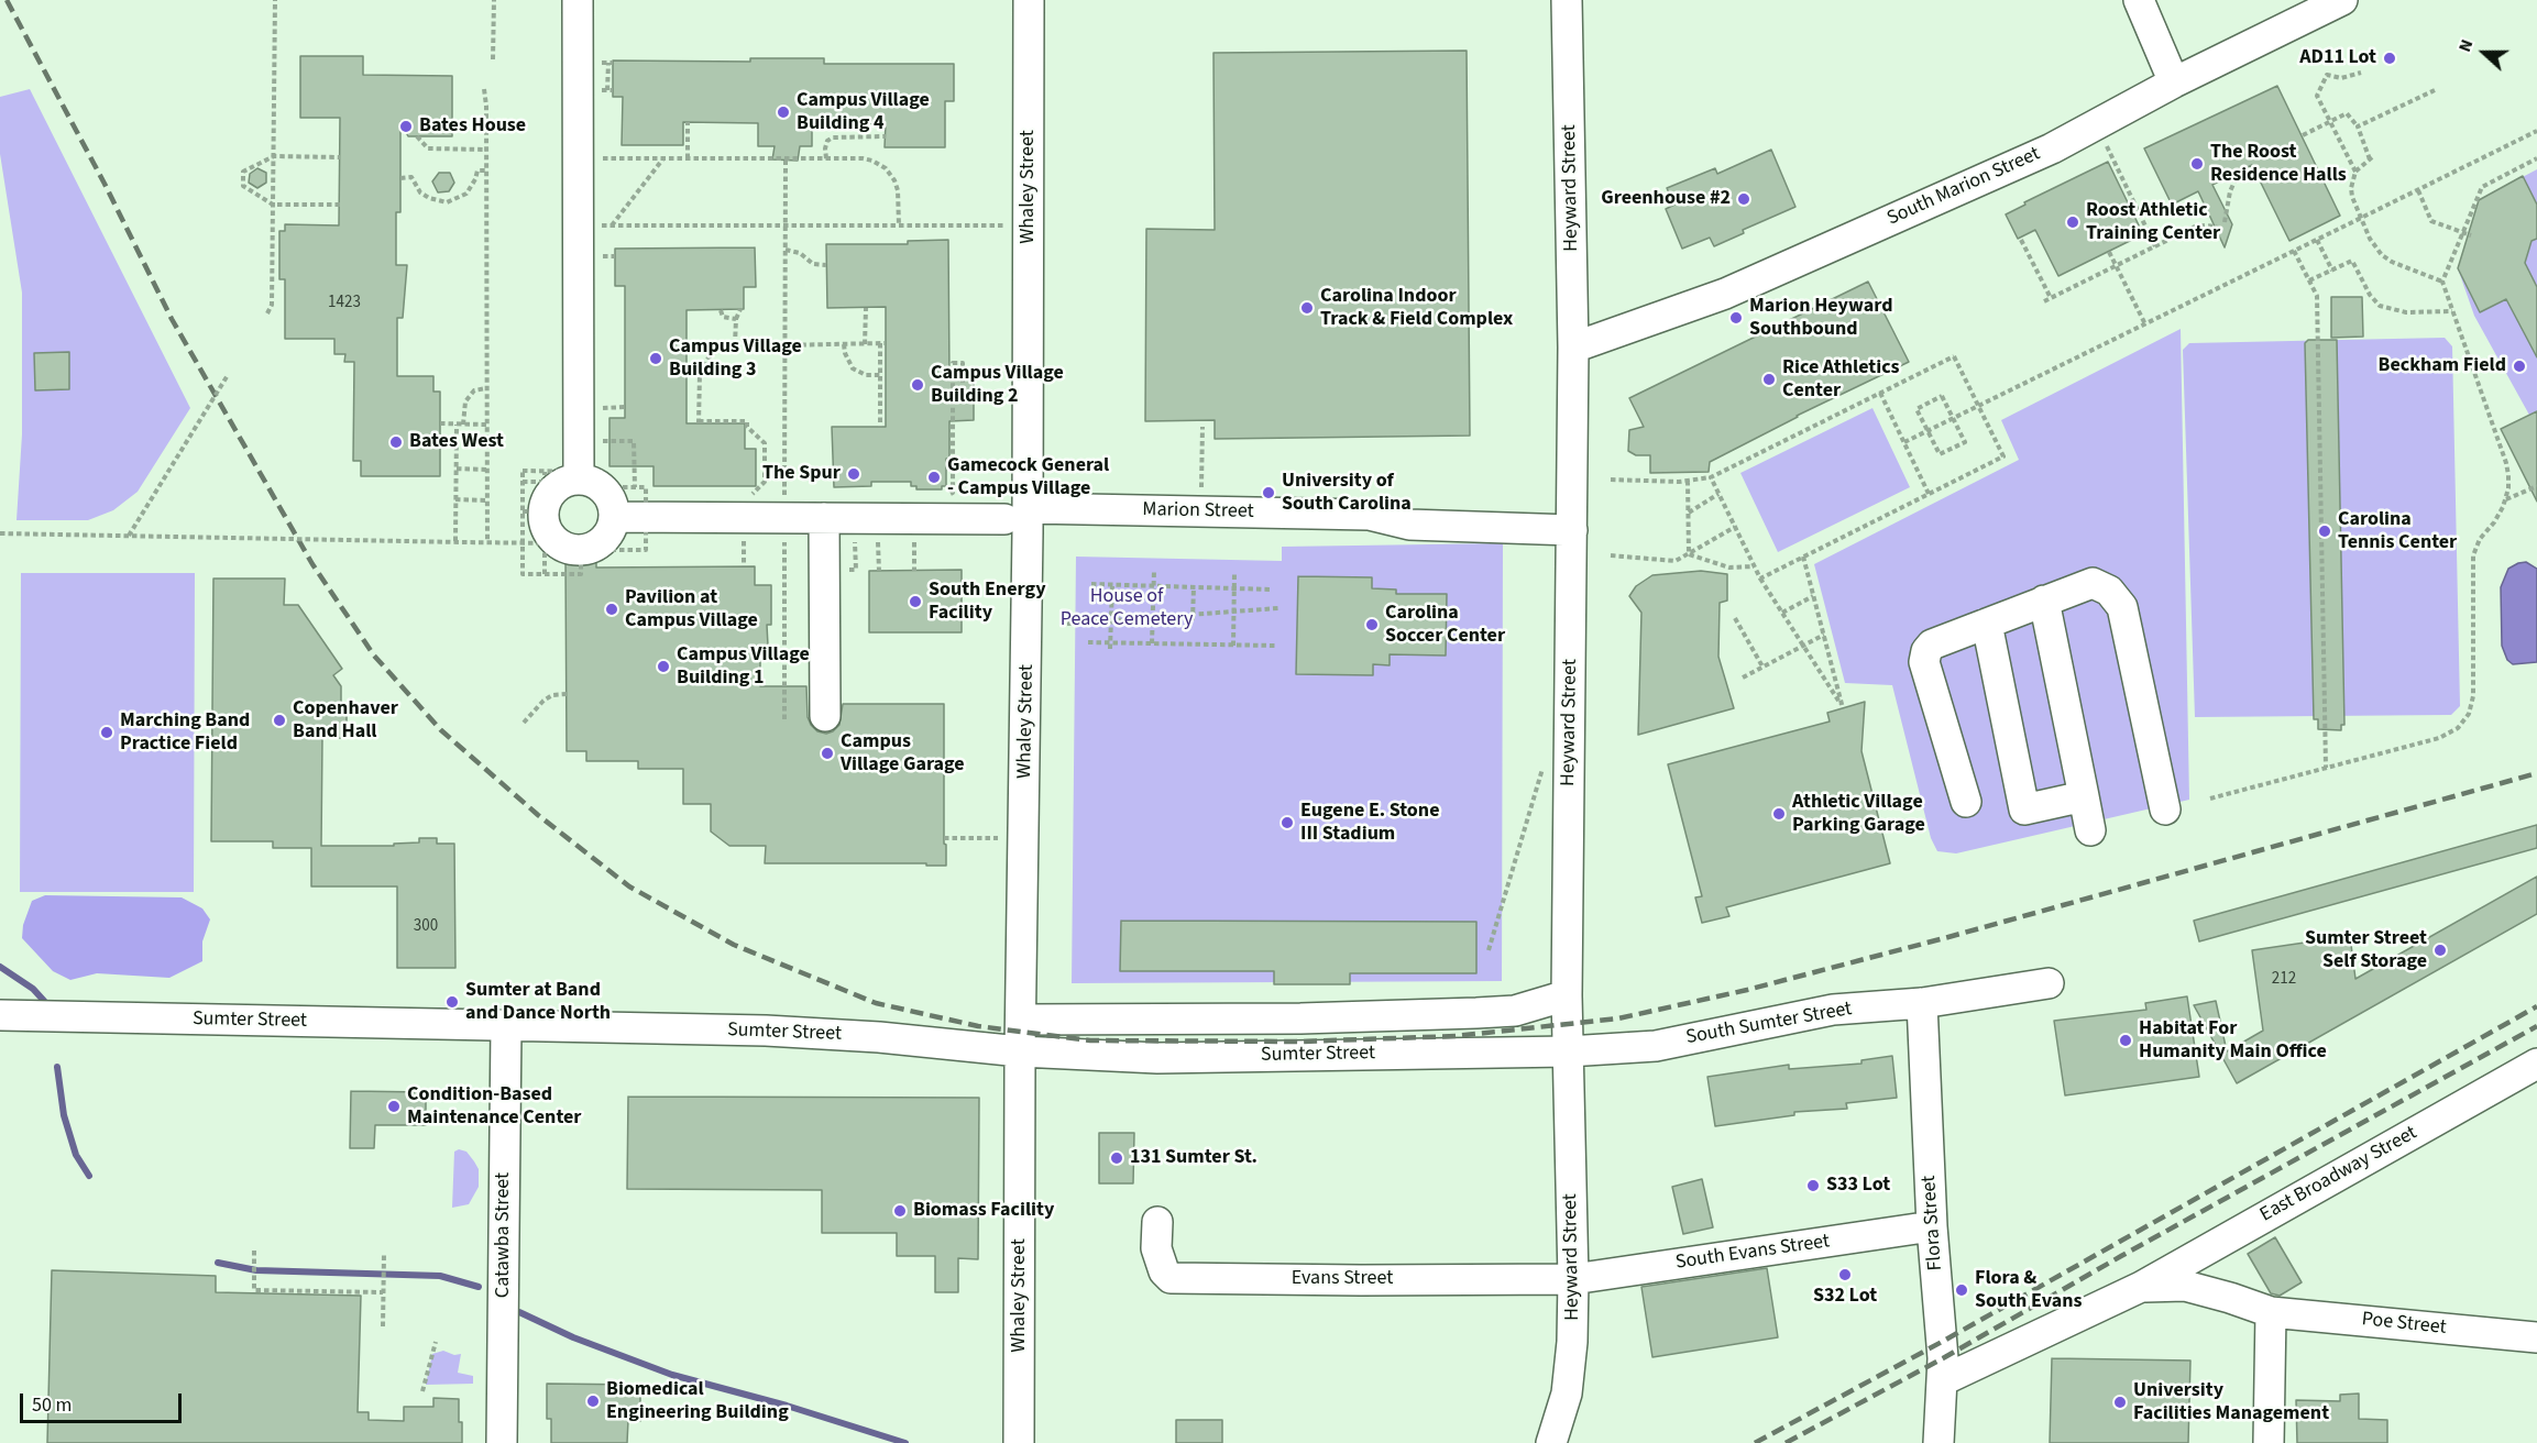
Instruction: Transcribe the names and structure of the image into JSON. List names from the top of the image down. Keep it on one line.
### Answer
{"streets":{"street":["Whaley Street","South Marion Street","Heyward Street","Marion Street","Sumter Street","South Sumter Street","East Broadway Street","Flora Street","Catawba Street","South Evans Street","Evans Street","Poe Street"]},"crossings":[["Whaley Street","Marion Street"],["Whaley Street","Sumter Street"],["South Marion Street","Heyward Street"],["Heyward Street","Marion Street"],["Heyward Street","Sumter Street"],["Heyward Street","South Sumter Street"],["Heyward Street","South Evans Street"],["Heyward Street","Evans Street"],["Sumter Street","South Sumter Street"],["Sumter Street","Catawba Street"],["South Sumter Street","Flora Street"],["East Broadway Street","Flora Street"],["East Broadway Street","Poe Street"],["Flora Street","South Evans Street"],["South Evans Street","Evans Street"]],"parks":["House of Peace Cemetery"],"places":["AD11 Lot","Campus Village Building 4","Bates House","The Roost Residence Halls","Greenhouse #2","Roost Athletic Training Center","Carolina Indoor Track & Field Complex","Marion Heyward Southbound","Campus Village Building 3","Beckham Field","Rice Athletics Center","Campus Village Building 2","Bates West","The Spur","Gamecock General - Campus Village","University of South Carolina","Carolina Tennis Center","South Energy Facility","Pavilion at Campus Village","Carolina Soccer Center","Campus Village Building 1","Copenhaver Band Hall","Marching Band Practice Field","Campus Village Garage","Athletic Village Parking Garage","Eugene E. Stone III Stadium","Sumter Street Self Storage","Sumter at Band and Dance North","Habitat For Humanity Main Office","Condition-Based Maintenance Center","131 Sumter St.","S33 Lot","Biomass Facility","S32 Lot","Flora & South Evans","Biomedical Engineering Building","University Facilities Management"],"house_numbers":["1423","300","212"],"scale_bar":"50 m","north":"left"}
